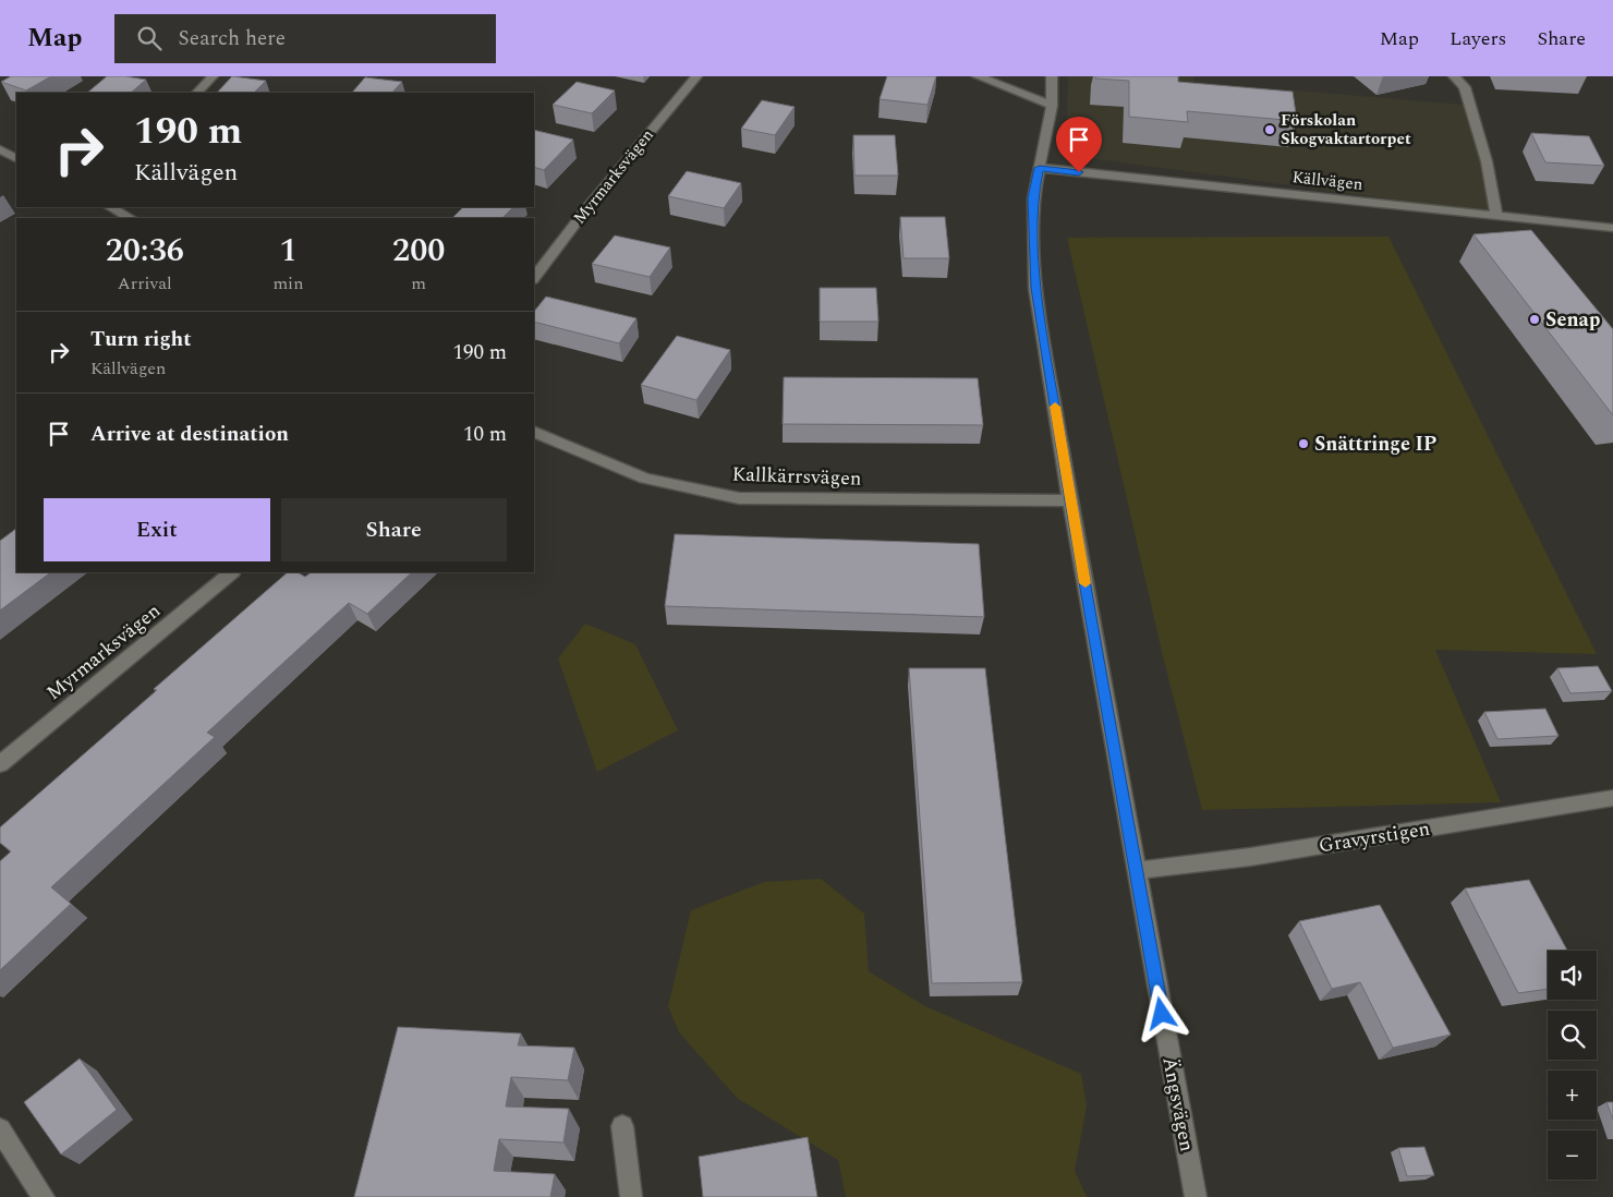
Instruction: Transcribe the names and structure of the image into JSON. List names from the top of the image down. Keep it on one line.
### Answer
{"streets":{"street":["Myrmarksvägen","Källvägen","Kallkärrsvägen","Gravyrstigen","Ängsvägen"]},"crossings":[["Källvägen","Ängsvägen"],["Kallkärrsvägen","Ängsvägen"],["Gravyrstigen","Ängsvägen"]],"places":["Förskolan Skogvaktartorpet","Senap","Snättringe IP"],"page":{"header":"Map","search":"Search here","nav":["Map","Layers","Share"],"turn":["190 m","Källvägen"],"eta":["20:36","Arrival","1","min","200","m"],"list":[{"name":"Turn right","note":"Källvägen","value":"190 m"},{"name":"Arrive at destination","value":"10 m"}],"buttons":["Exit","Share"],"map_buttons":["+","−"]}}
